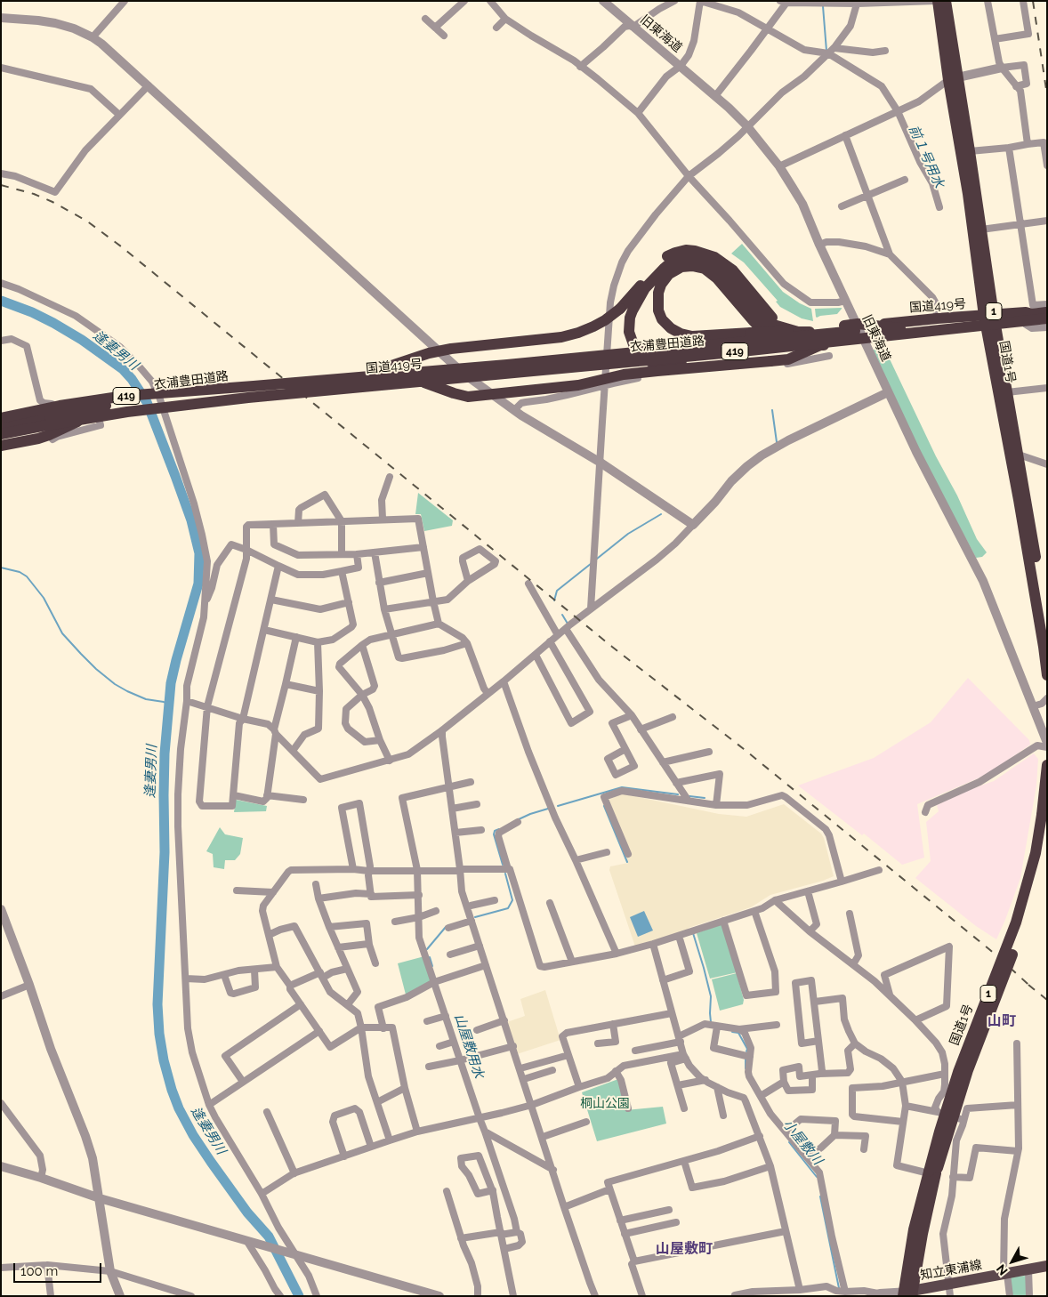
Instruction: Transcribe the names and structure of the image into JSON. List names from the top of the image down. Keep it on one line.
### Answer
{"streets":{"highway":["国道419号","1","衣浦豊田道路","419","国道1号"],"main road":["知立東浦線"],"street":["旧東海道"]},"crossings":[["旧東海道","国道419号"],["旧東海道","衣浦豊田道路"],["旧東海道","419"],["国道419号","衣浦豊田道路"],["国道419号","419"],["国道419号","国道1号"],["衣浦豊田道路","419"],["国道1号","知立東浦線"]],"districts":["山町","山屋敷町"],"water":["前１号用水","逢妻男川","山屋敷用水","小屋敷川"],"parks":["桐山公園"],"scale_bar":"100 m","north":"bottom left"}
